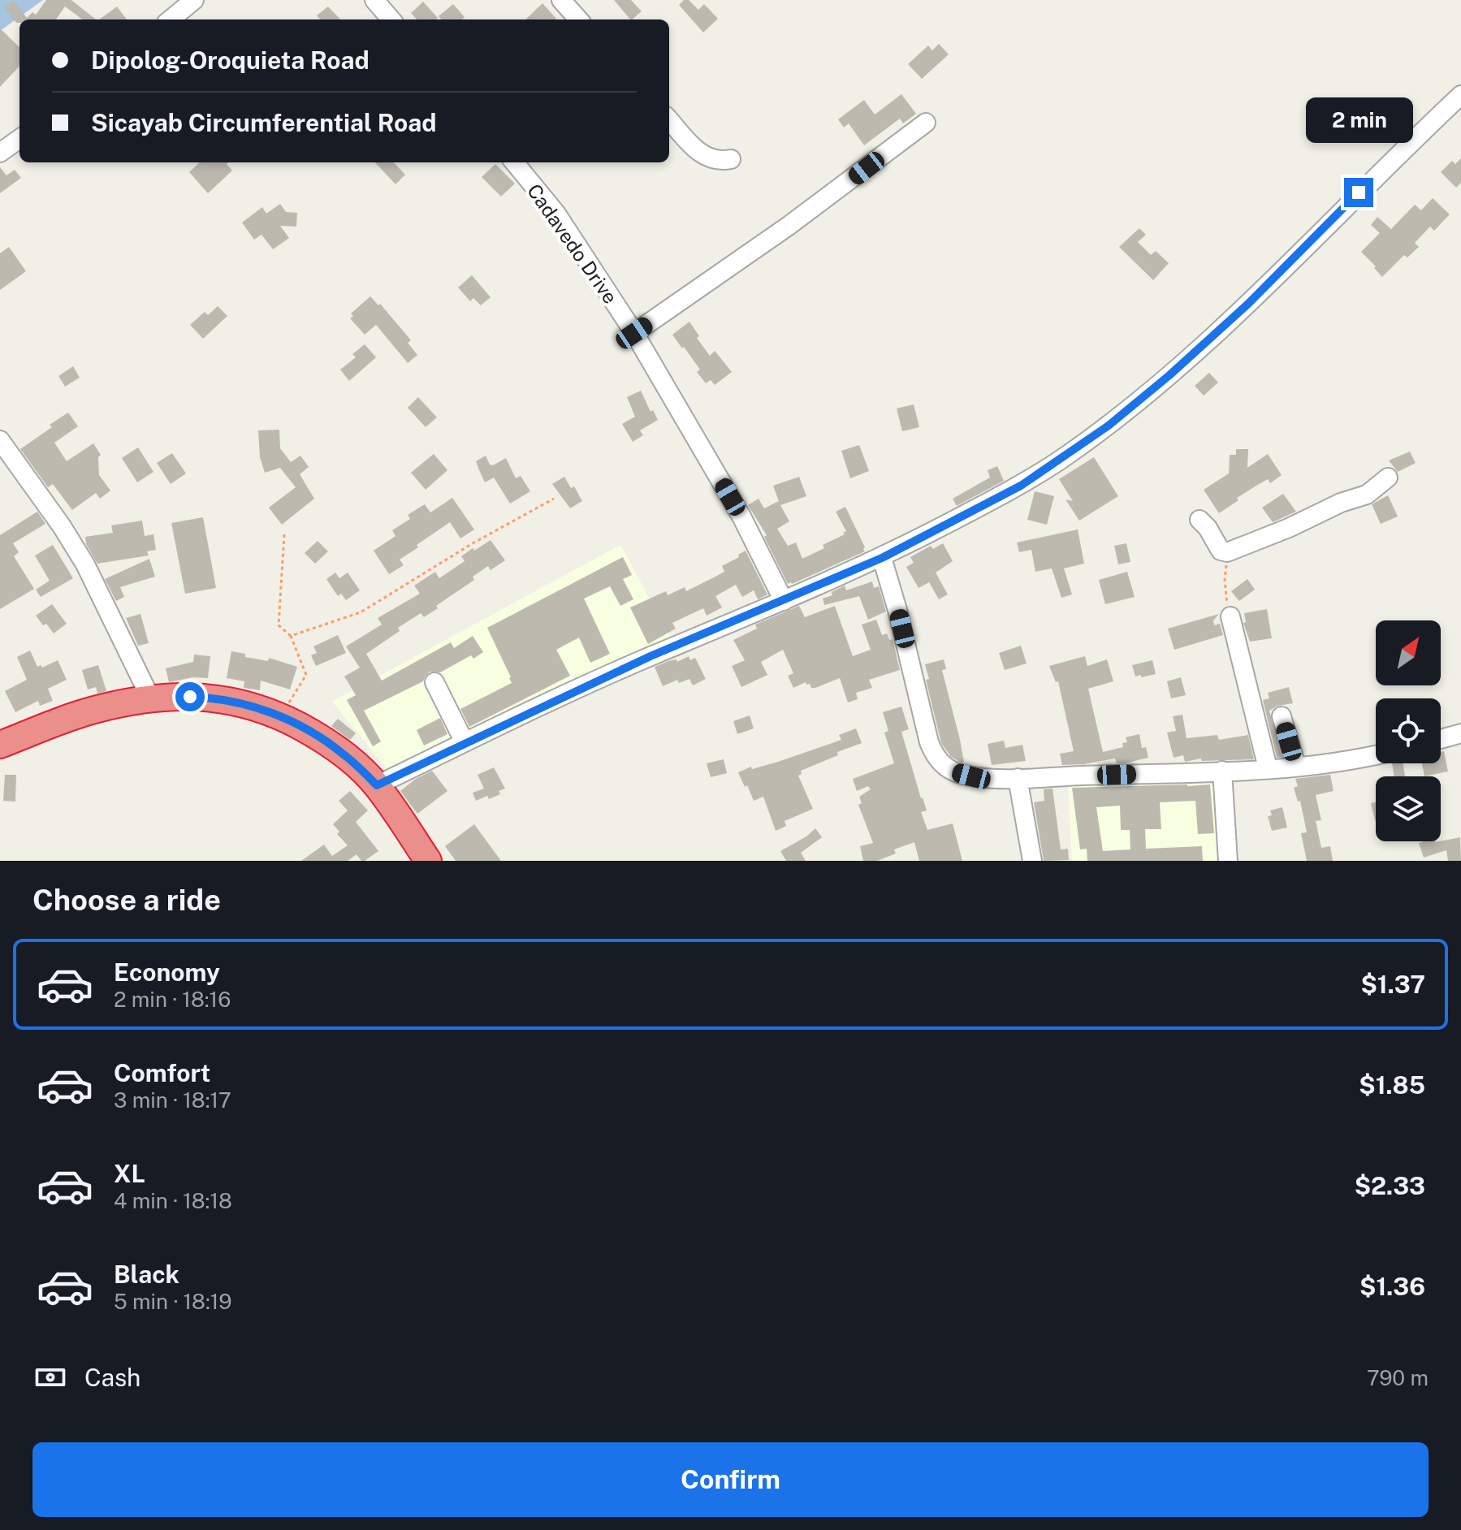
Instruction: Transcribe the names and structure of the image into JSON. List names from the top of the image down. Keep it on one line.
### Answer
{"streets":{"street":["Cadavedo Drive"]},"north":"top right","page":{"banner":["Dipolog-Oroquieta Road","Sicayab Circumferential Road"],"bubble":"2 min","heading":"Choose a ride","list":[{"name":"Economy","note":"2 min · 18:16","value":"$1.37"},{"name":"Comfort","note":"3 min · 18:17","value":"$1.85"},{"name":"XL","note":"4 min · 18:18","value":"$2.33"},{"name":"Black","note":"5 min · 18:19","value":"$1.36"}],"pay":["Cash","790 m"],"buttons":"Confirm"}}
